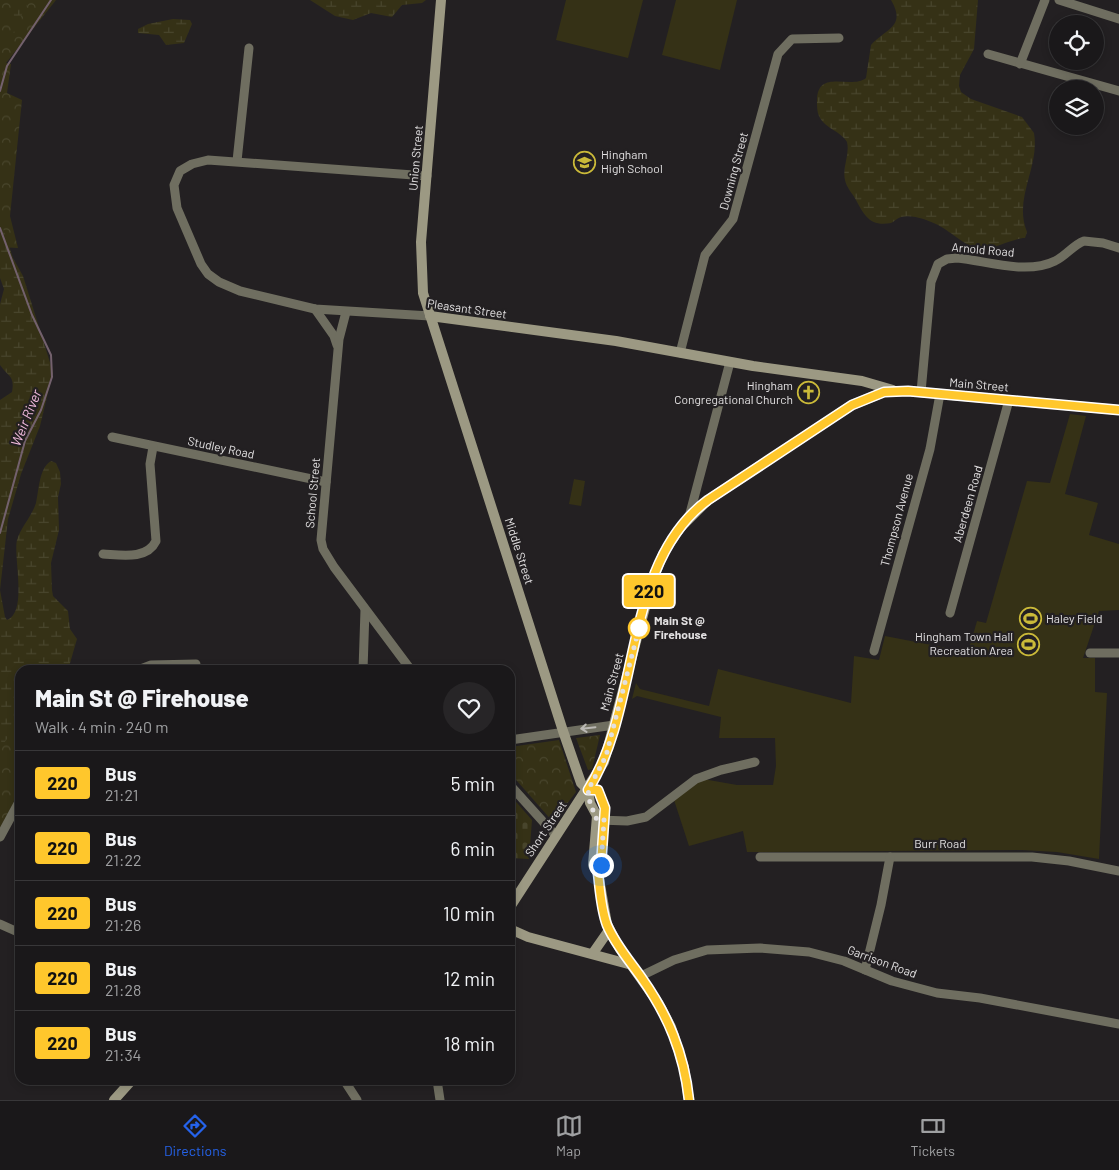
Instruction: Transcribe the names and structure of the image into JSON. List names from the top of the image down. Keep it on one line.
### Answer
{"streets":{"street":["Union Street","Downing Street","Arnold Road","Pleasant Street","Main Street","Studley Road","School Street","Aberdeen Road","Thompson Avenue","Middle Street","Short Street","Burr Road","Garrison Road"]},"crossings":[["Union Street","Pleasant Street"],["Union Street","Middle Street"],["Downing Street","Pleasant Street"],["Arnold Road","Main Street"],["Pleasant Street","Main Street"],["Pleasant Street","School Street"],["Pleasant Street","Middle Street"],["Main Street","Aberdeen Road"],["Main Street","Thompson Avenue"],["Main Street","Middle Street"],["Main Street","Short Street"],["Studley Road","School Street"],["Middle Street","Short Street"]],"water":["Weir River"],"places":{"school or university":["Hingham High School"],"church":["Hingham Congregational Church"],"sports":["Haley Field","Hingham Town Hall Recreation Area"],"other":["Main St @ Firehouse"]},"lines":["bus line 220"],"page":{"on_map":"220","heading":["Main St @ Firehouse","Walk · 4 min · 240 m"],"list":[{"mark":"220","name":"Bus","note":"21:21","value":"5 min"},{"mark":"220","name":"Bus","note":"21:22","value":"6 min"},{"mark":"220","name":"Bus","note":"21:26","value":"10 min"},{"mark":"220","name":"Bus","note":"21:28","value":"12 min"},{"mark":"220","name":"Bus","note":"21:34","value":"18 min"}],"tabs":["Directions","Map","Tickets"]}}
